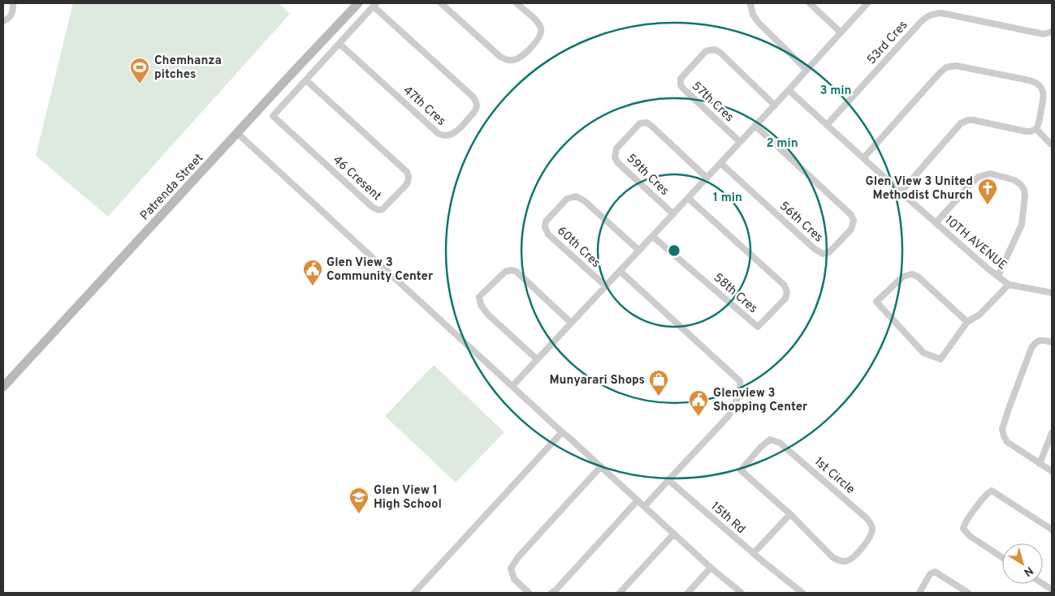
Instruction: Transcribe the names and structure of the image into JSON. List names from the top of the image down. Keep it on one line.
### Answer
{"streets":{"street":["53rd Cres","57th Cres","47th Cres","59th Cres","46 Cresent","Patrenda Street","56th Cres","10TH AVENUE","60th Cres","58th Cres","1st Circle","15th Rd"]},"crossings":[["53rd Cres","10TH AVENUE"]],"places":{"sports":["Chemhanza pitches"],"church":["Glen View 3 United Methodist Church"],"public building":["Glen View 3 Community Center","Glenview 3 Shopping Center"],"shop":["Munyarari Shops"],"school or university":["Glen View 1 High School"]},"north":"bottom right","rings":["3 min","2 min","1 min"]}
